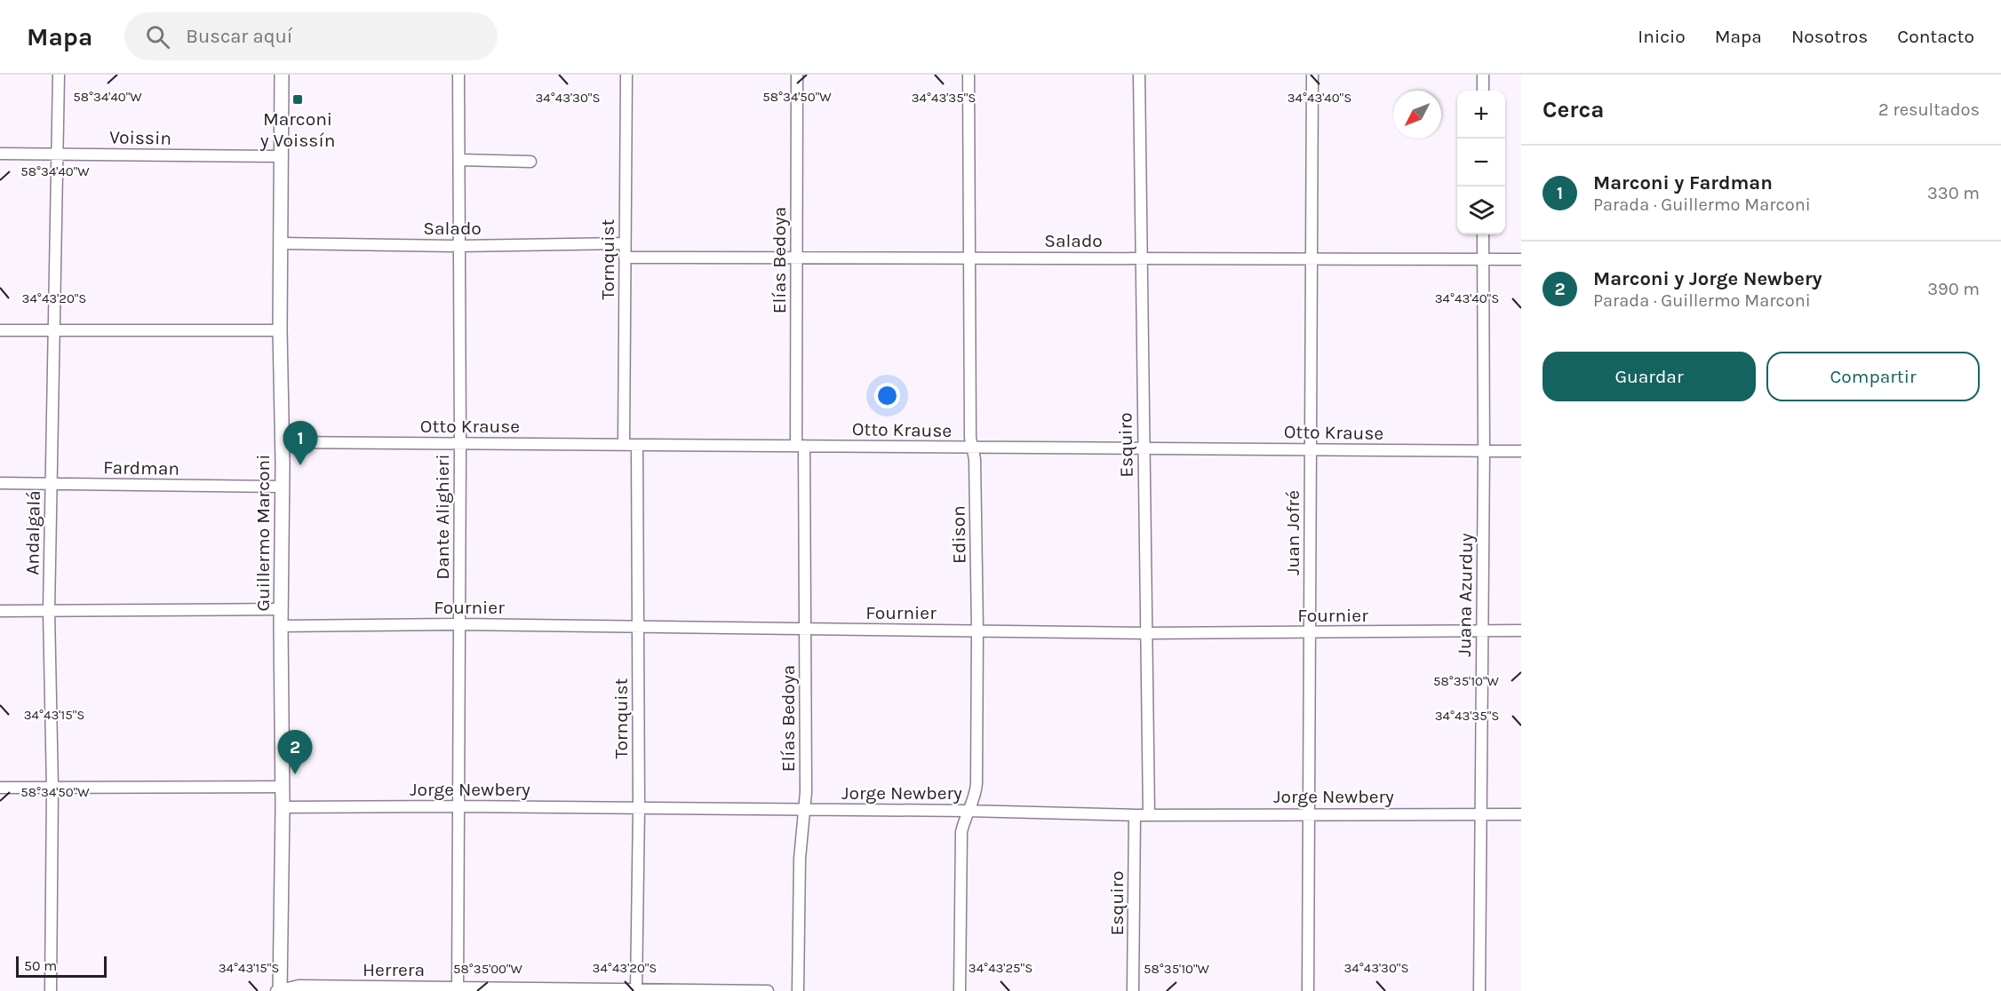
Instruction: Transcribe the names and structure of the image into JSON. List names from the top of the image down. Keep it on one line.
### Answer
{"streets":{"street":["Voissin","Salado","Tornquist","Elías Bedoya","Otto Krause","Esquiro","Fardman","Dante Alighieri","Andalgalá","Guillermo Marconi","Juan Jofré","Edison","Juana Azurduy","Fournier","Jorge Newbery","Herrera"]},"crossings":[["Voissin","Andalgalá"],["Voissin","Guillermo Marconi"],["Salado","Tornquist"],["Salado","Elías Bedoya"],["Salado","Esquiro"],["Salado","Dante Alighieri"],["Salado","Guillermo Marconi"],["Salado","Juan Jofré"],["Salado","Edison"],["Salado","Juana Azurduy"],["Tornquist","Otto Krause"],["Tornquist","Fournier"],["Tornquist","Jorge Newbery"],["Tornquist","Herrera"],["Elías Bedoya","Otto Krause"],["Elías Bedoya","Fournier"],["Elías Bedoya","Jorge Newbery"],["Otto Krause","Esquiro"],["Otto Krause","Dante Alighieri"],["Otto Krause","Guillermo Marconi"],["Otto Krause","Juan Jofré"],["Otto Krause","Edison"],["Otto Krause","Juana Azurduy"],["Esquiro","Fournier"],["Esquiro","Jorge Newbery"],["Fardman","Andalgalá"],["Fardman","Guillermo Marconi"],["Dante Alighieri","Fournier"],["Dante Alighieri","Jorge Newbery"],["Dante Alighieri","Herrera"],["Guillermo Marconi","Fournier"],["Guillermo Marconi","Jorge Newbery"],["Guillermo Marconi","Herrera"],["Juan Jofré","Fournier"],["Juan Jofré","Jorge Newbery"],["Edison","Fournier"],["Edison","Jorge Newbery"],["Juana Azurduy","Fournier"],["Juana Azurduy","Jorge Newbery"]],"places":{"transit":["Marconi y Voissín"]},"scale_bar":"50 m","north":"bottom left","page":{"header":"Mapa","search":"Buscar aquí","nav":["Inicio","Mapa","Nosotros","Contacto"],"heading":["Cerca","2 resultados"],"map_buttons":["+","−"],"list":[{"mark":"1","name":"Marconi y Fardman","note":"Parada · Guillermo Marconi","value":"330 m"},{"mark":"2","name":"Marconi y Jorge Newbery","note":"Parada · Guillermo Marconi","value":"390 m"}],"buttons":["Guardar","Compartir"],"pins":["1","2"],"scale":"50 m"},"coordinates":["58°34'40\"W","58°34'50\"W","34°43'30\"S","34°43'35\"S","34°43'40\"S","34°43'20\"S","58°35'10\"W","34°43'15\"S","34°43'25\"S","58°35'00\"W"]}
